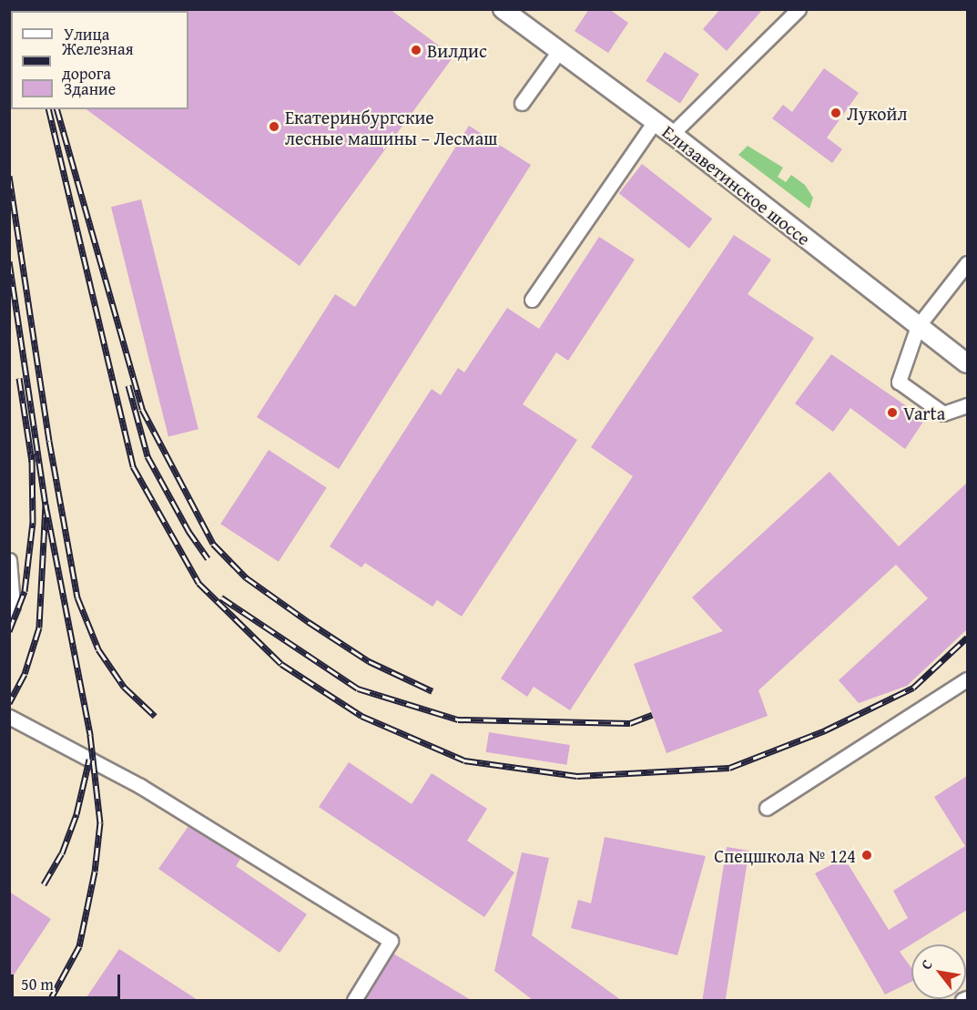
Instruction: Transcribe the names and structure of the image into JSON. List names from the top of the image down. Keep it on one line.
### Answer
{"streets":{"main road":["Елизаветинское шоссе"]},"places":["Вилдис","Лукойл","Екатеринбургские лесные машины – Лесмаш","Varta","Спецшкола № 124"],"legend":["Улица","Железная дорога","Здание"],"scale_bar":"50 m","north":"top left"}
